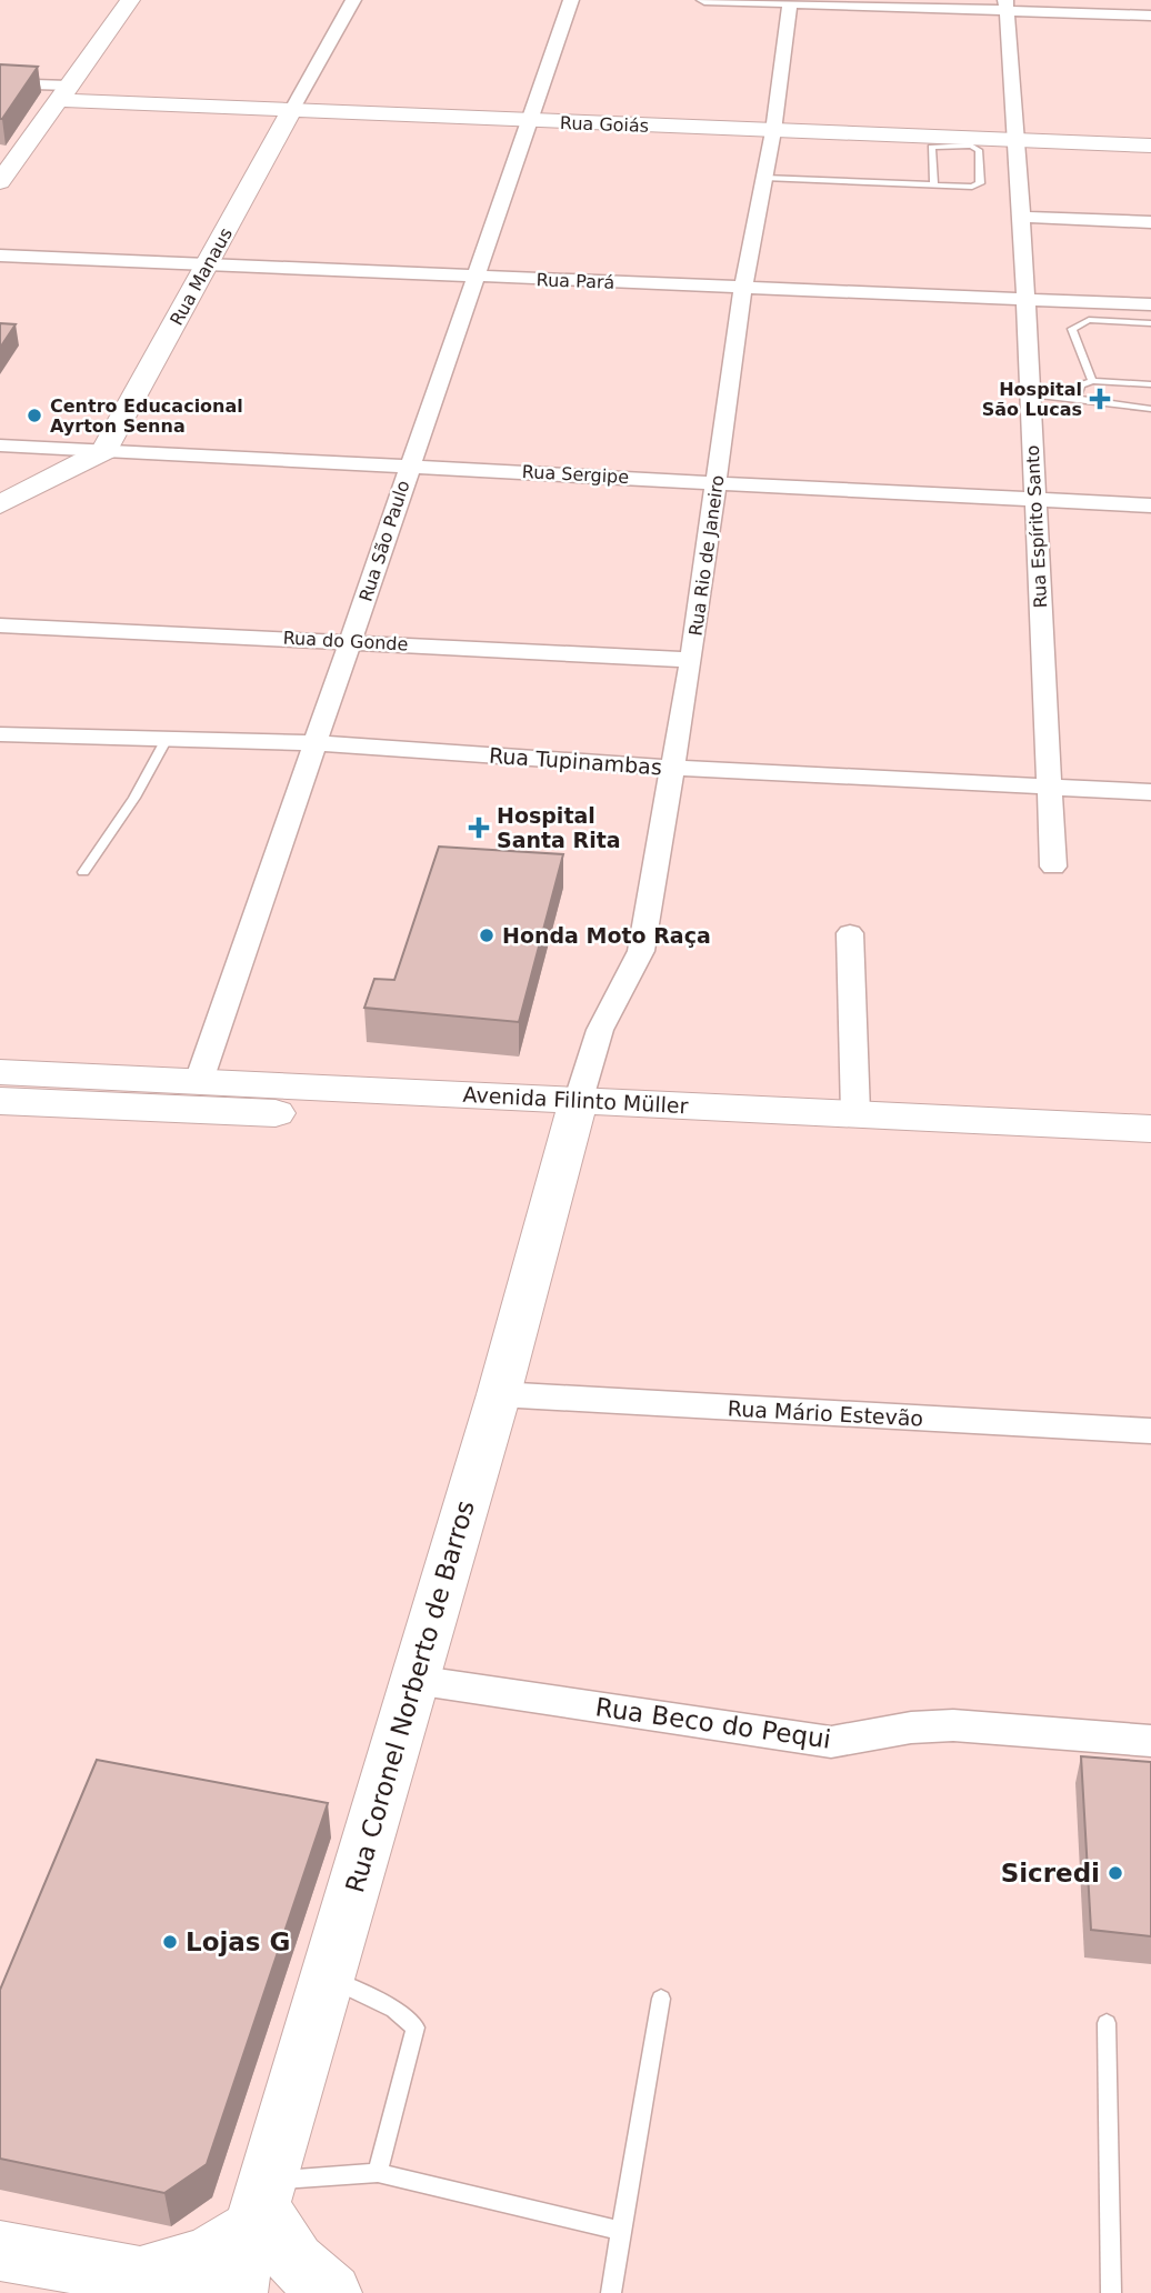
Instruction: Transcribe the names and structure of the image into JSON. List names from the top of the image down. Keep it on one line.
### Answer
{"streets":{"main road":["Rua Goiás","Rua Manaus","Avenida Filinto Müller","Rua Coronel Norberto de Barros"],"street":["Rua Pará","Rua Sergipe","Rua Espírito Santo","Rua São Paulo","Rua Rio de Janeiro","Rua do Gonde","Rua Tupinambas","Rua Mário Estevão","Rua Beco do Pequi"]},"crossings":[["Rua Goiás","Rua Manaus"],["Rua Goiás","Rua Espírito Santo"],["Rua Goiás","Rua São Paulo"],["Rua Goiás","Rua Rio de Janeiro"],["Rua Manaus","Rua Pará"],["Rua Manaus","Rua Sergipe"],["Rua Pará","Rua Espírito Santo"],["Rua Pará","Rua São Paulo"],["Rua Pará","Rua Rio de Janeiro"],["Rua Sergipe","Rua Espírito Santo"],["Rua Sergipe","Rua São Paulo"],["Rua Sergipe","Rua Rio de Janeiro"],["Rua Espírito Santo","Rua Tupinambas"],["Rua São Paulo","Rua do Gonde"],["Rua São Paulo","Rua Tupinambas"],["Rua São Paulo","Avenida Filinto Müller"],["Rua Rio de Janeiro","Rua do Gonde"],["Rua Rio de Janeiro","Rua Tupinambas"],["Rua Rio de Janeiro","Avenida Filinto Müller"],["Rua Rio de Janeiro","Rua Coronel Norberto de Barros"],["Avenida Filinto Müller","Rua Coronel Norberto de Barros"],["Rua Mário Estevão","Rua Coronel Norberto de Barros"],["Rua Coronel Norberto de Barros","Rua Beco do Pequi"]],"places":{"health":["Hospital São Lucas","Hospital Santa Rita"],"other":["Centro Educacional Ayrton Senna","Honda Moto Raça","Sicredi","Lojas G"]}}
